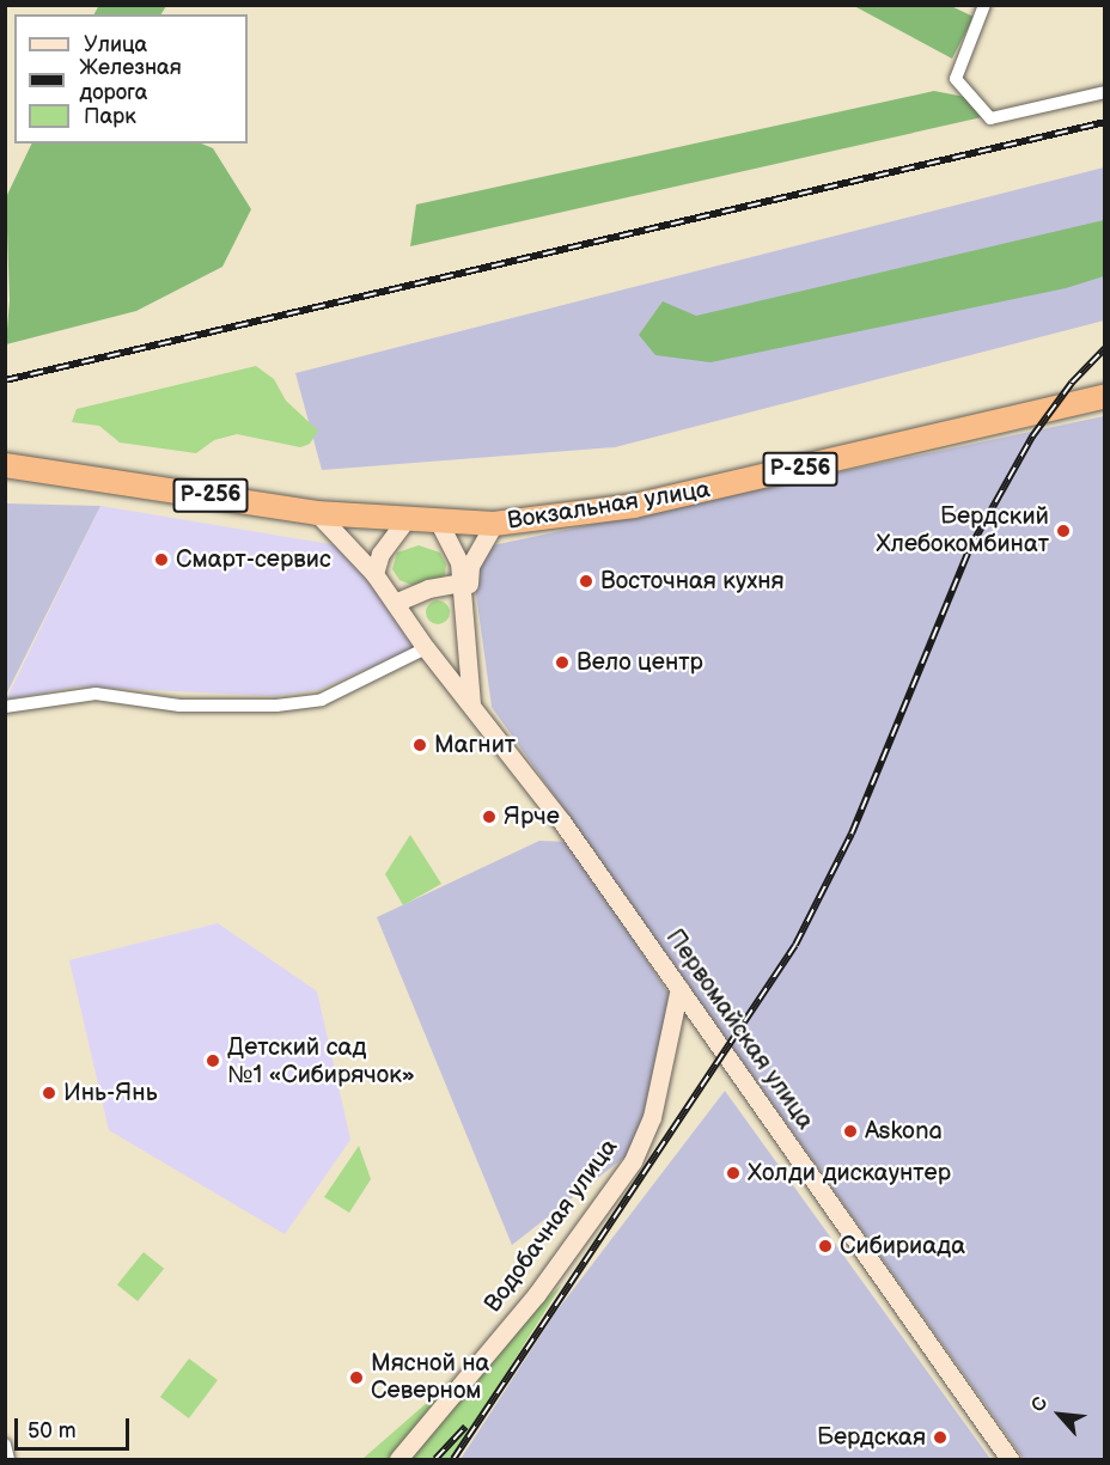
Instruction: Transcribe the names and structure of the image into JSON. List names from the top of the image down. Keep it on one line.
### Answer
{"streets":{"highway":["Р-256","Вокзальная улица"],"main road":["Первомайская улица","Водобачная улица"]},"crossings":[["Р-256","Вокзальная улица"],["Вокзальная улица","Первомайская улица"],["Первомайская улица","Водобачная улица"]],"places":["Бердский Хлебокомбинат","Смарт-сервис","Восточная кухня","Вело центр","Магнит","Ярче","Детский сад №1 «Сибирячок»","Инь-Янь","Askona","Холди дискаунтер","Сибириада","Мясной на Северном","Бердская"],"legend":["Улица","Железная дорога","Парк"],"scale_bar":"50 m","north":"top left"}
